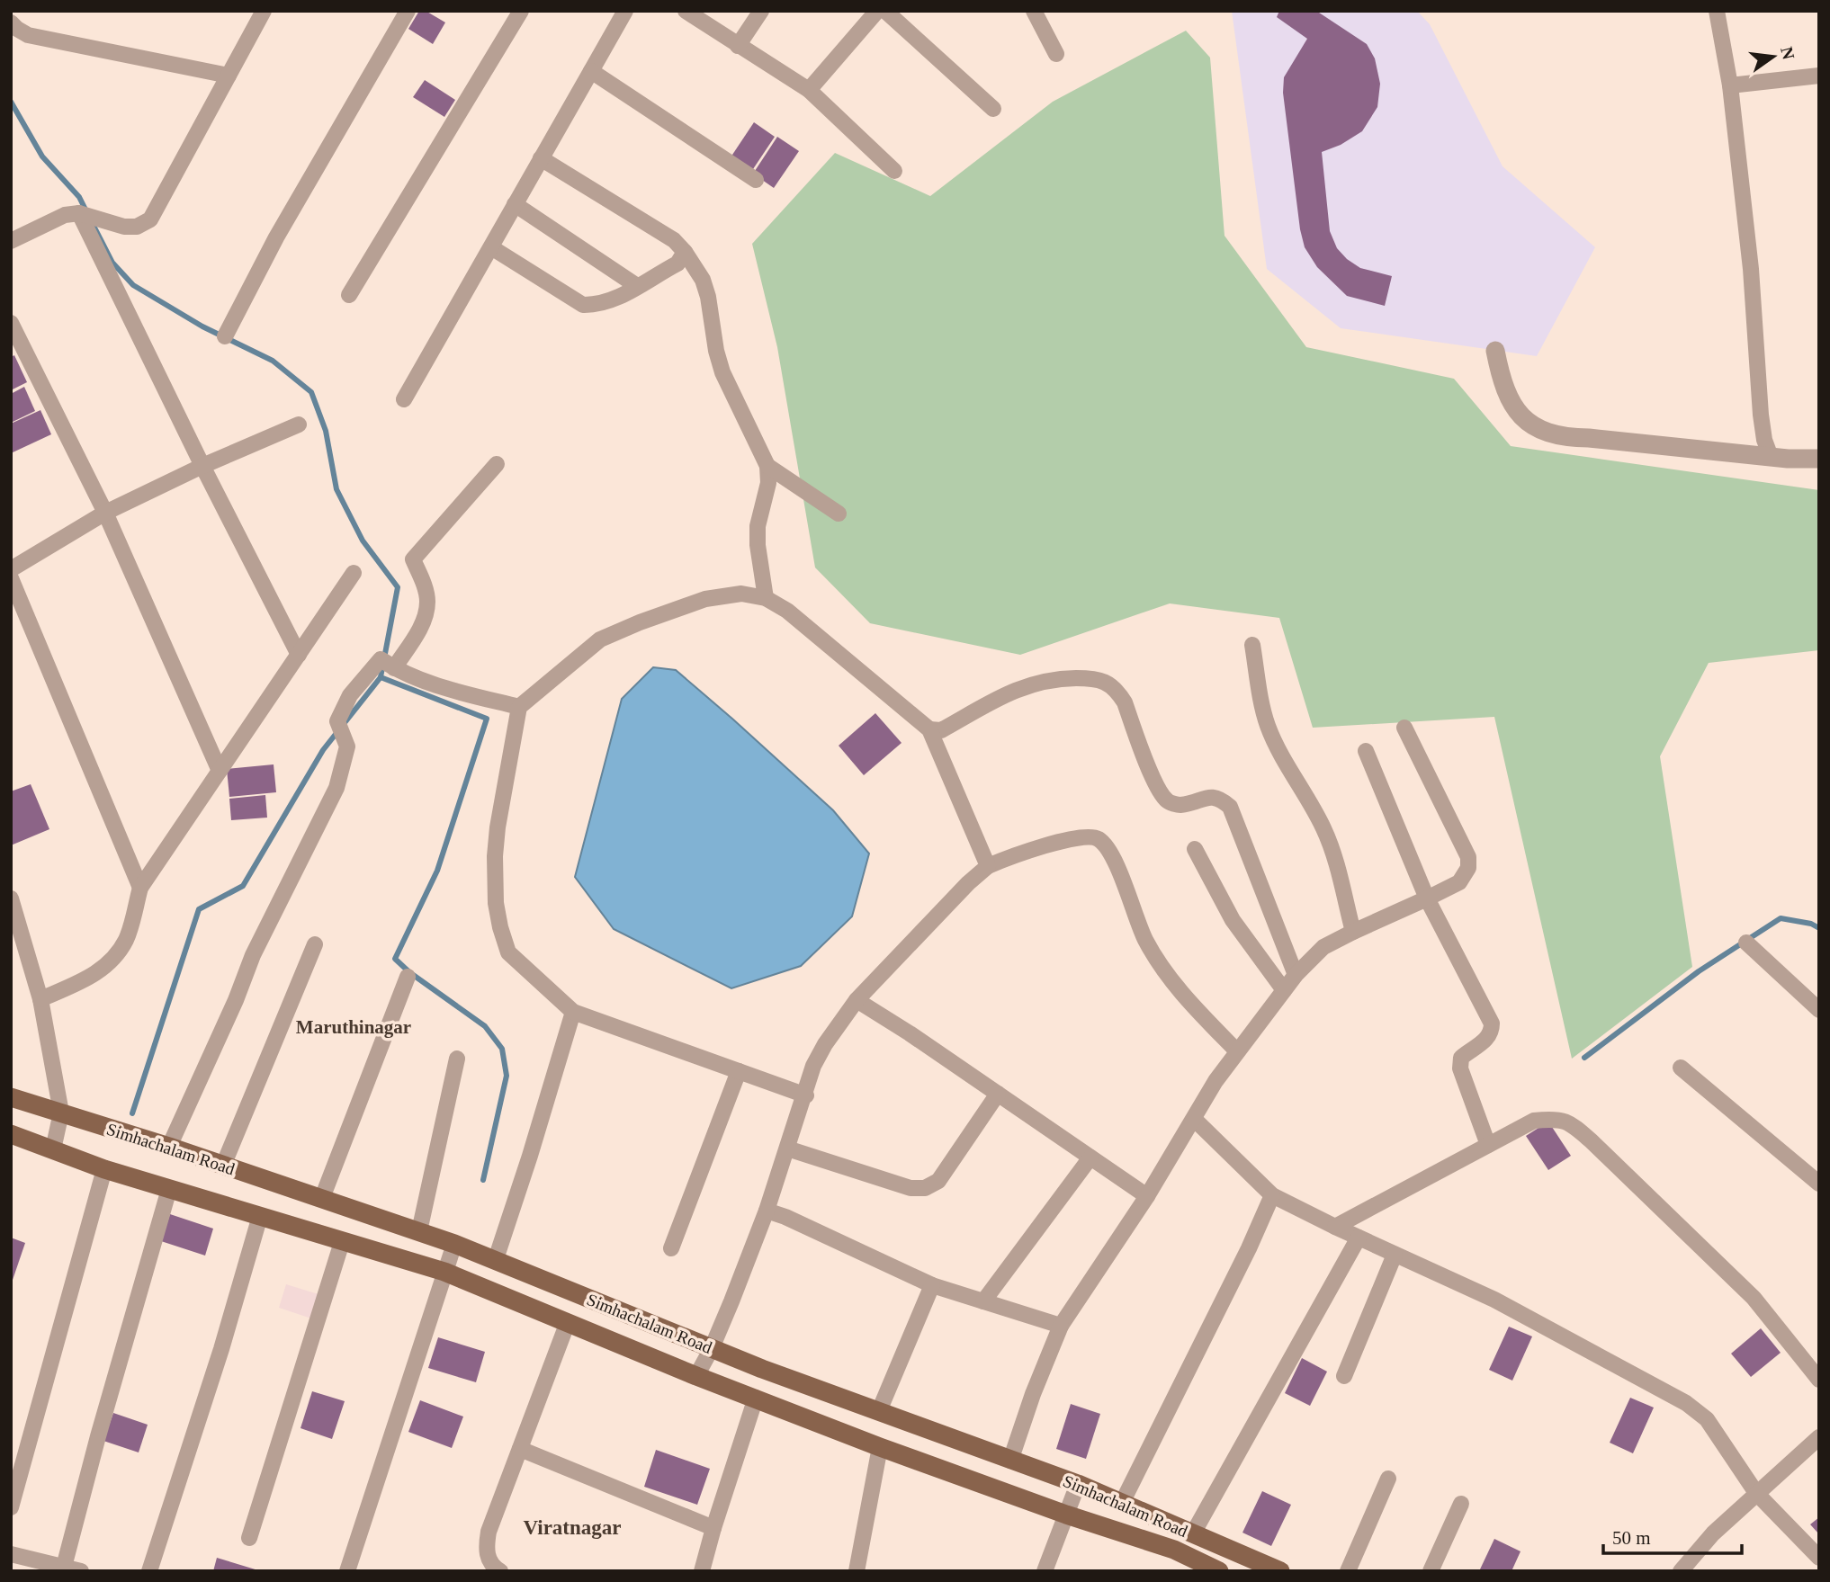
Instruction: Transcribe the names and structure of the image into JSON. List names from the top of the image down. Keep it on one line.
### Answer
{"streets":{"main road":["Simhachalam Road"]},"districts":["Maruthinagar","Viratnagar"],"scale_bar":"50 m","north":"right"}
